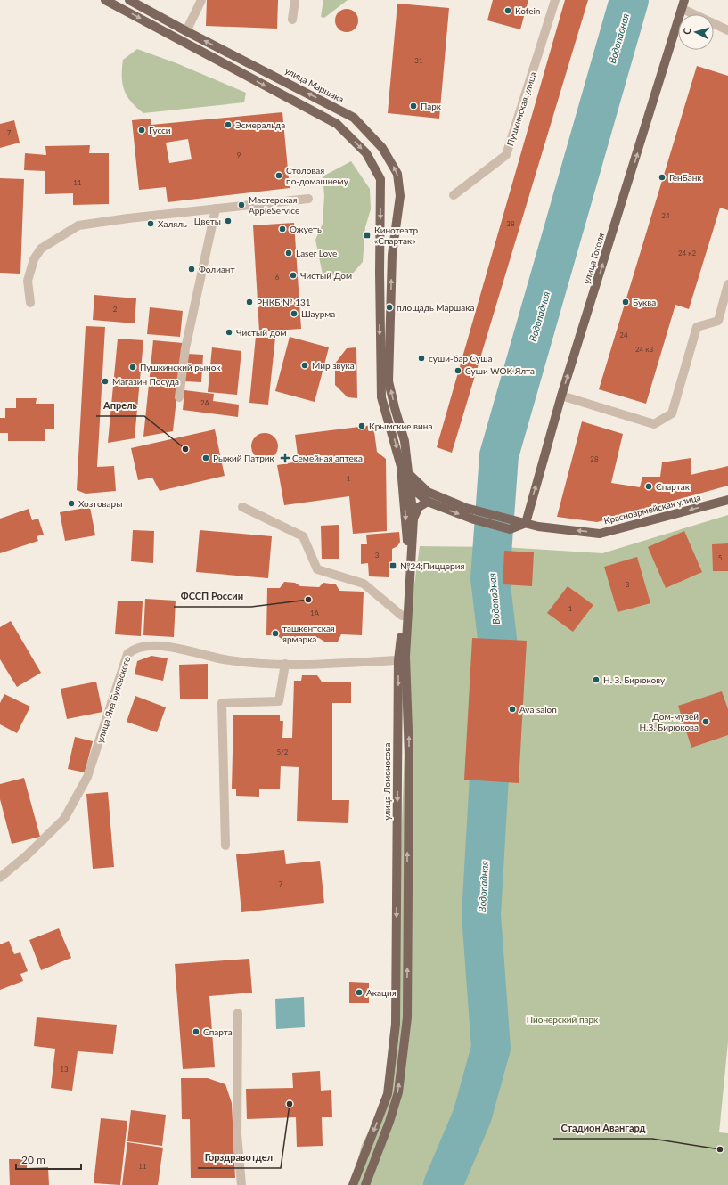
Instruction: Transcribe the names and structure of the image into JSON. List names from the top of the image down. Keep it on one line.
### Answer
{"streets":{"main road":["улица Маршака","улица Гоголя","Красноармейская улица","улица Ломоносова"],"street":["Пушкинская улица","улица Яна Булевского"]},"crossings":[["улица Маршака","Красноармейская улица"],["улица Маршака","улица Ломоносова"],["улица Гоголя","Красноармейская улица"],["Красноармейская улица","улица Ломоносова"],["улица Яна Булевского","улица Ломоносова"]],"one_way":["улица Маршака","улица Гоголя","Красноармейская улица"],"water":["Водопадная"],"parks":["Пионерский парк"],"places":{"other":["Kofein","Парк","Эсмеральда","Гусси","Столовая по-домашнему","ГенБанк","Мастерская AppleService","Цветы","Халяль","Ожуеть","Laser Love","Фолиант","Чистый Дом","РНКБ № 131","Буква","площадь Маршака","Шаурма","Чистый дом","суши-бар Суша","Мир звука","Пушкинский рынок","Суши WOK Ялта","Магазин Посуда","Крымские вина","Апрель","Рыжий Патрик","Спартак","Хозтовары","ФССП России","ташкентская ярмарка","Н. З. Бирюкову","Ava salon","Дом-музей Н.З. Бирюкова","Акация","Спарта","Горздравотдел","Стадион Авангард"],"transit":["Кинотеатр «Спартак»","№24;Пиццерия"],"health":["Семейная аптека"]},"house_numbers":["31","7","9","11","24","38","24 к2","6","2","24","24 к3","2А","28","1","3","5","3","1","1А","5/2","7","13","11"],"scale_bar":"20 m","north":"left"}
